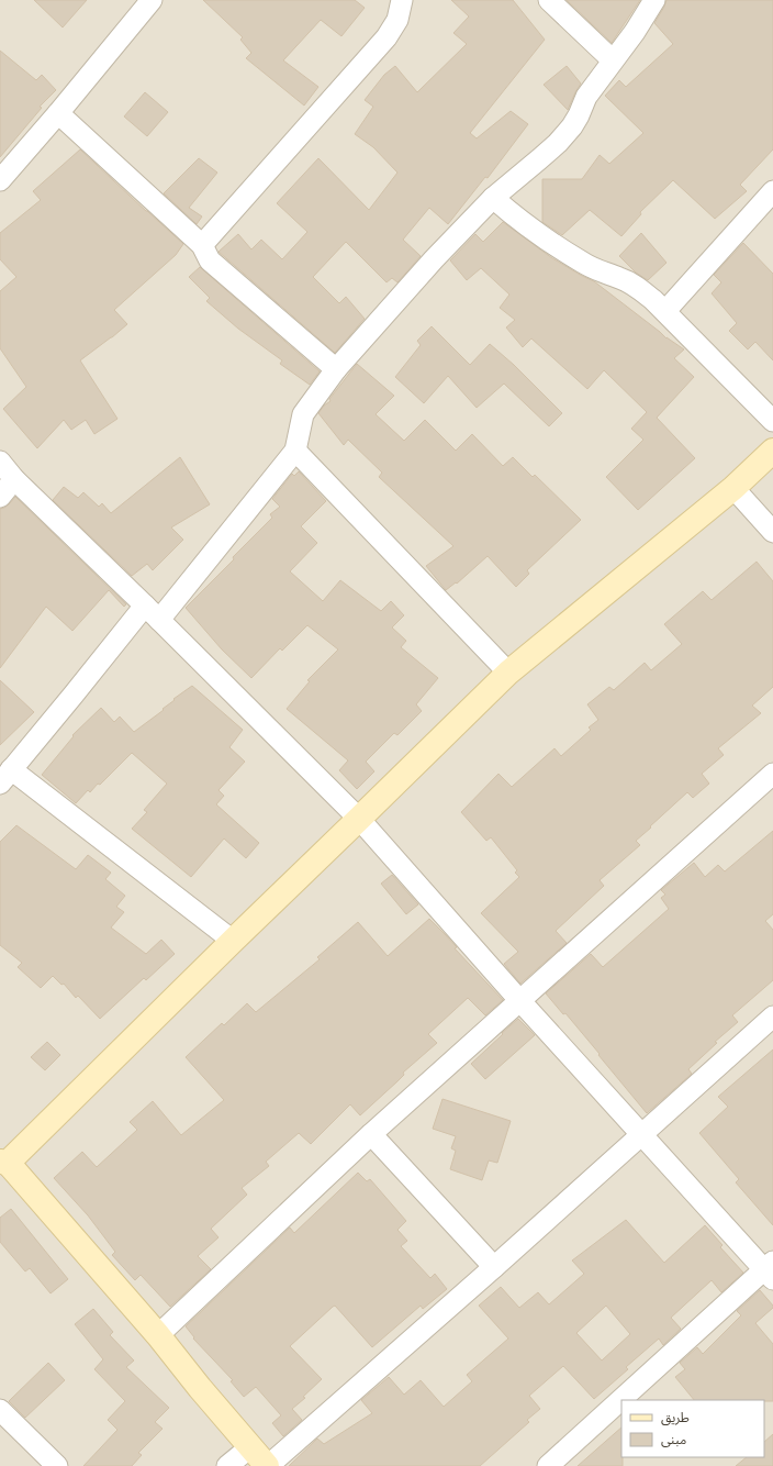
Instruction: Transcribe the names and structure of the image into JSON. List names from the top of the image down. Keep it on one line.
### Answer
{"legend":["طريق","مبنى"]}
